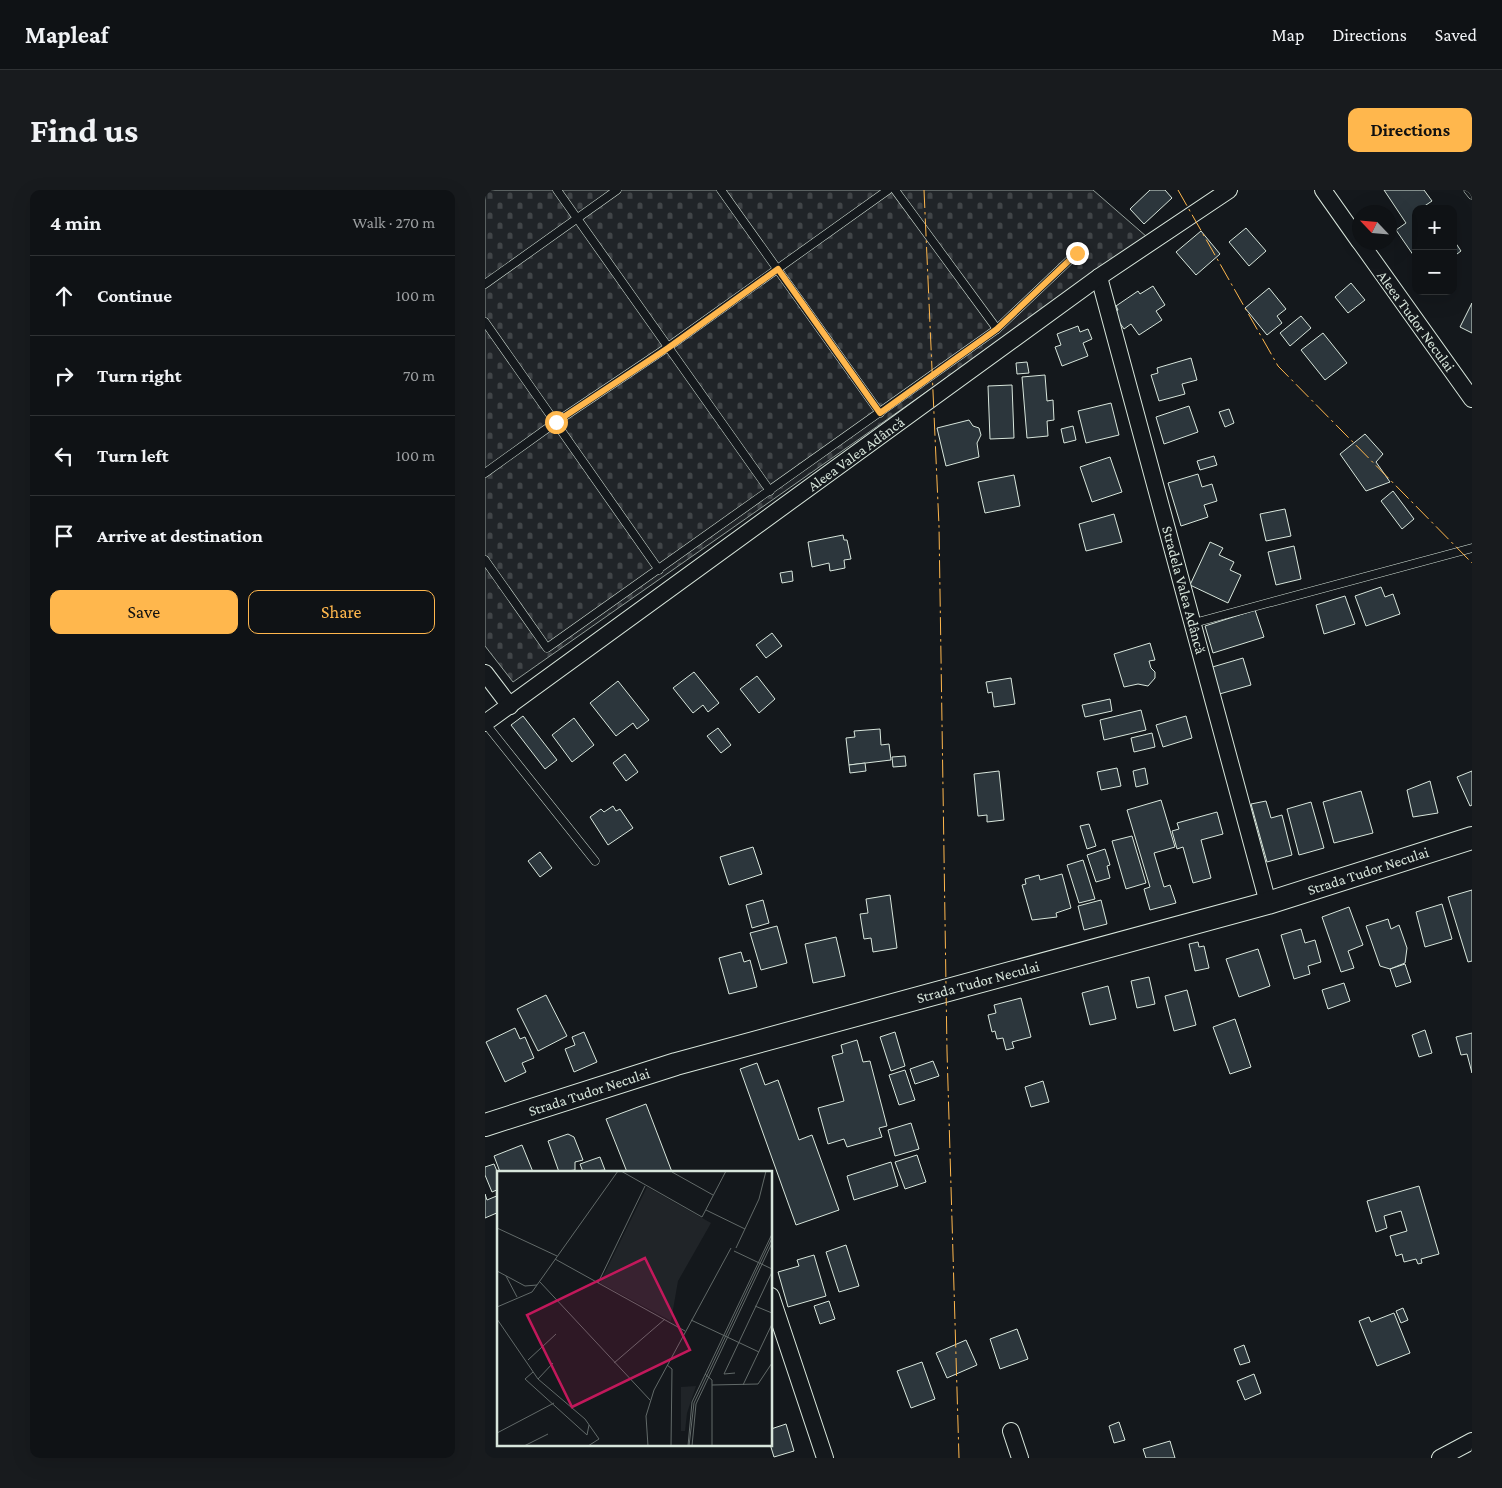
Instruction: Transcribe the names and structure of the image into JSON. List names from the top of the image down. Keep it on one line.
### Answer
{"streets":{"street":["Aleea Tudor Neculai","Aleea Valea Adâncă","Stradela Valea Adâncă","Strada Tudor Neculai"]},"crossings":[["Aleea Valea Adâncă","Stradela Valea Adâncă"],["Stradela Valea Adâncă","Strada Tudor Neculai"]],"north":"top left","page":{"header":"Mapleaf","nav":["Map","Directions","Saved"],"buttons":["Directions",["Save","Share"]],"title":"Find us","heading":["4 min","Walk · 270 m"],"map_buttons":["+","−"],"list":[["Continue","100 m"],["Turn right","70 m"],["Turn left","100 m"],"Arrive at destination"]}}
